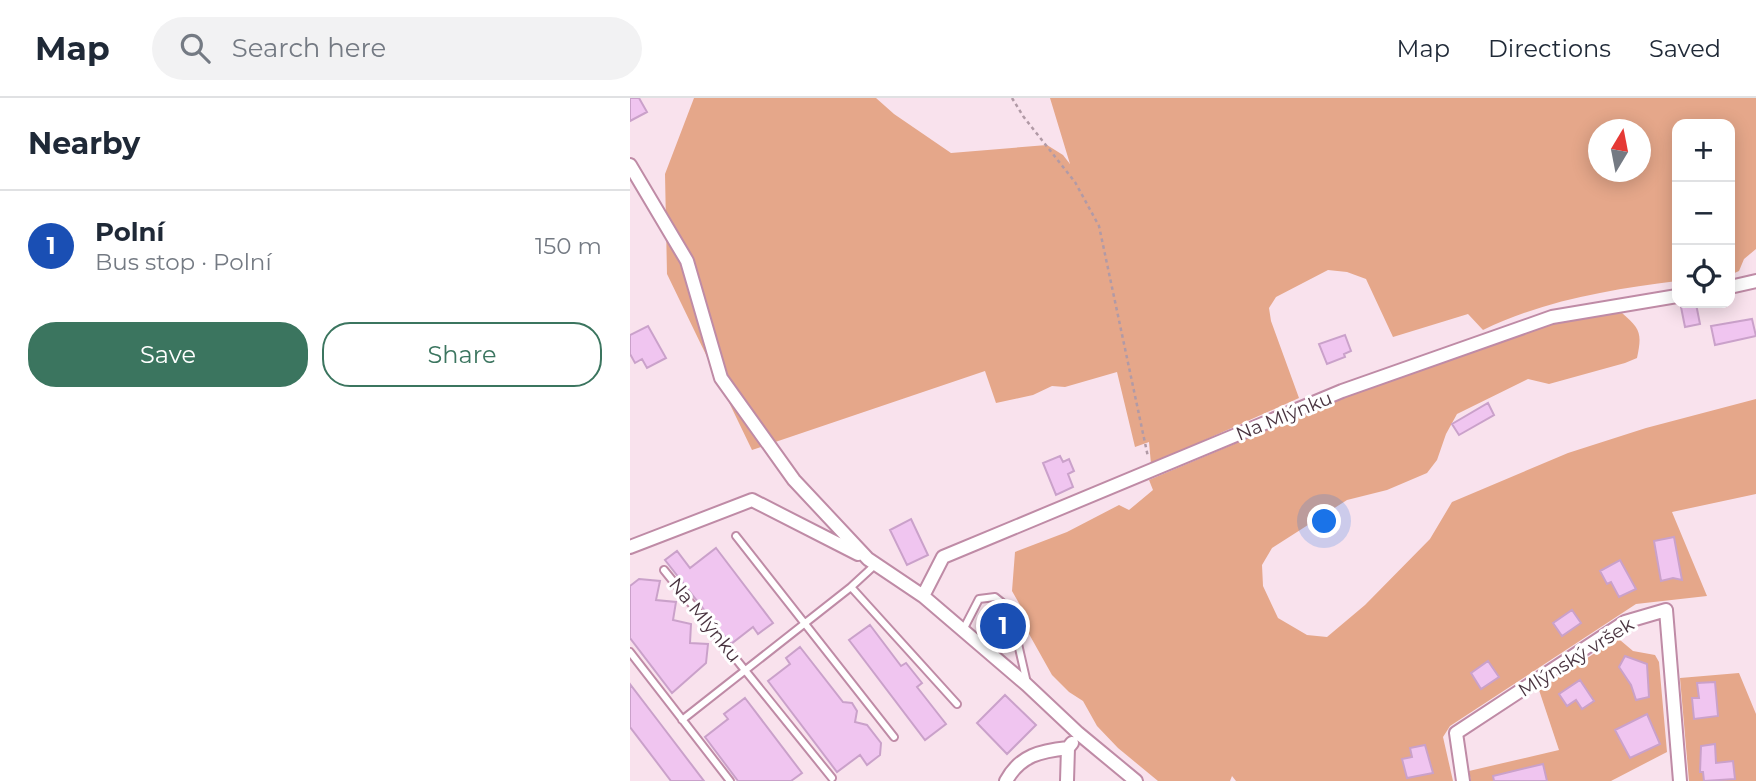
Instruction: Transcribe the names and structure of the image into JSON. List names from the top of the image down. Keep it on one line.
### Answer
{"streets":{"street":["Na Mlýnku","Mlýnský vršek"]},"north":"top","page":{"header":"Map","search":"Search here","nav":["Map","Directions","Saved"],"heading":"Nearby","map_buttons":["+","−"],"list":[{"mark":"1","name":"Polní","note":"Bus stop · Polní","value":"150 m"}],"buttons":["Save","Share"],"pins":"1"}}
